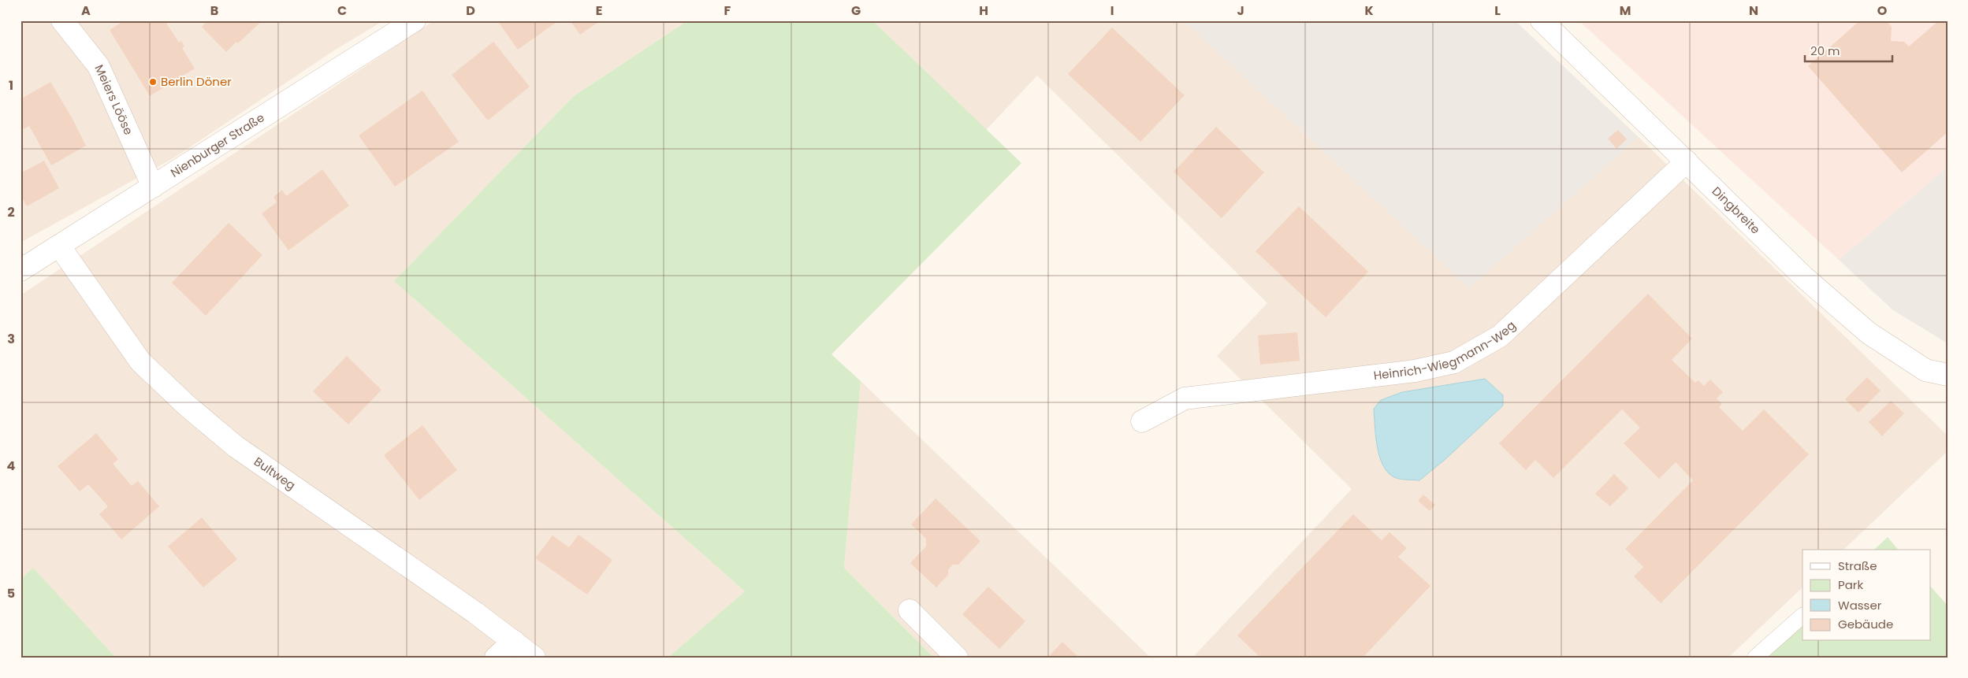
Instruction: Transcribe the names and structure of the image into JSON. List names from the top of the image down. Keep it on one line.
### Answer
{"streets":{"street":["Meiers Lööse","Nienburger Straße","Dingbreite","Heinrich-Wiegmann-Weg","Bultweg"]},"crossings":[["Meiers Lööse","Nienburger Straße"],["Nienburger Straße","Bultweg"],["Dingbreite","Heinrich-Wiegmann-Weg"]],"places":["Berlin Döner"],"legend":["Straße","Park","Wasser","Gebäude"],"scale_bar":"20 m","grid":{"columns":["A","B","C","D","E","F","G","H","I","J","K","L","M","N","O"],"rows":["1","2","3","4","5"]}}
